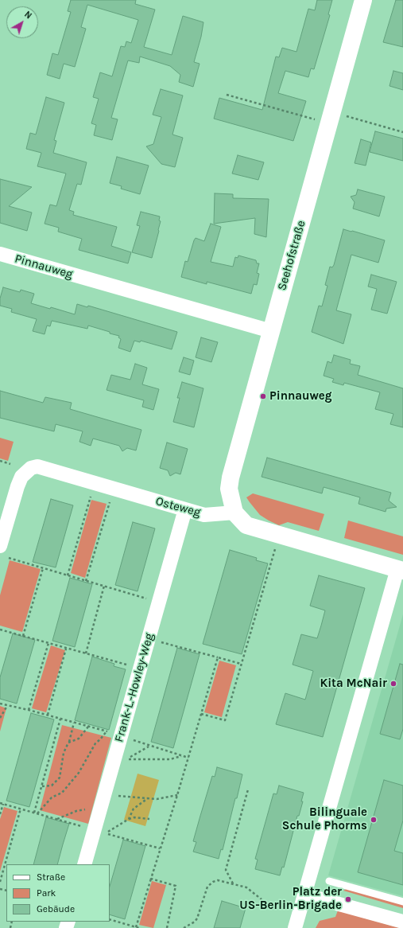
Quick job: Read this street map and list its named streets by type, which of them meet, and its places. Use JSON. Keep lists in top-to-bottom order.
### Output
{
  "streets": {
    "street": [
      "Seehofstraße",
      "Pinnauweg",
      "Osteweg",
      "Frank-L.-Howley-Weg"
    ]
  },
  "crossings": [
    ["Seehofstraße", "Pinnauweg"],
    ["Seehofstraße", "Osteweg"],
    ["Osteweg", "Frank-L.-Howley-Weg"]
  ],
  "places": [
    "Pinnauweg",
    "Kita McNair",
    "Bilinguale Schule Phorms",
    "Platz der US-Berlin-Brigade"
  ],
  "legend": ["Straße", "Park", "Gebäude"],
  "north": "top right"
}
